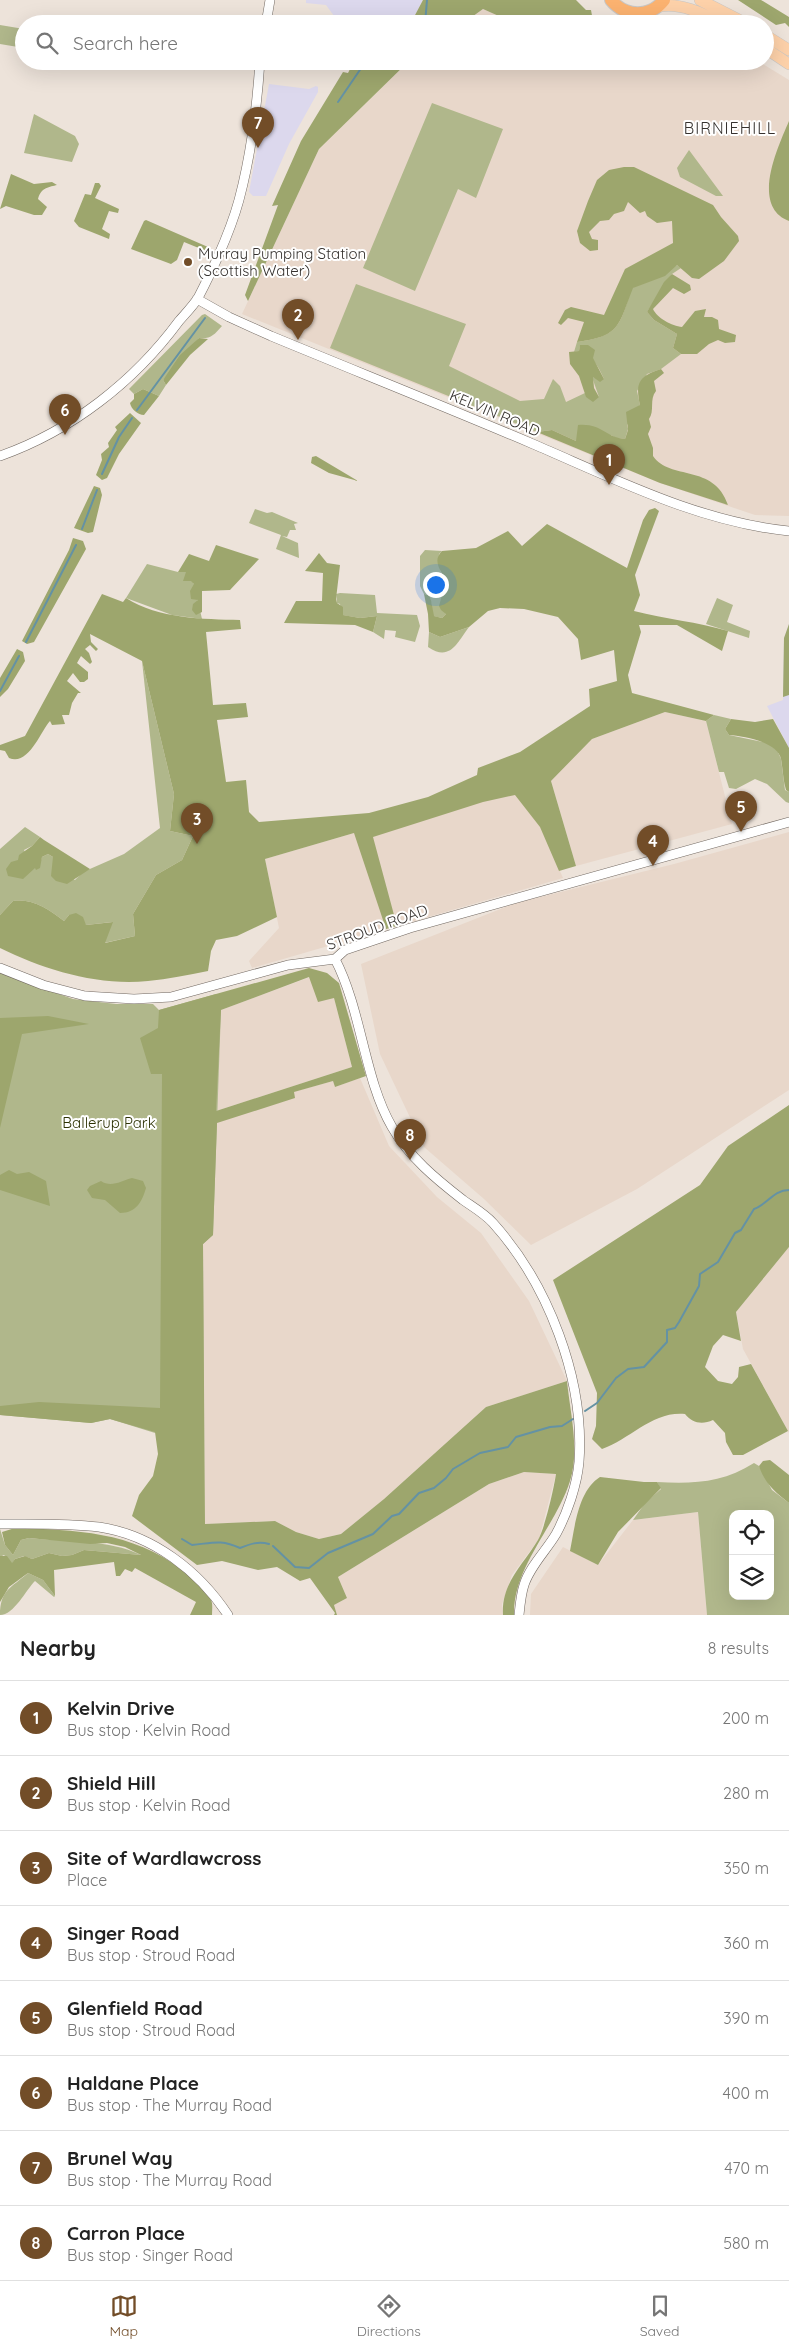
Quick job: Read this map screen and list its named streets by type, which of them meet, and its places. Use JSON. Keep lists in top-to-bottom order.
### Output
{
  "streets": {
    "street": ["KELVIN ROAD", "STROUD ROAD"]
  },
  "districts": ["BIRNIEHILL"],
  "parks": ["Ballerup Park"],
  "places": ["Murray Pumping Station (Scottish Water)"],
  "page": {
    "search": "Search here",
    "pins": [
      "7",
      "2",
      "6",
      "1",
      "5",
      "3",
      "4",
      "8"
    ],
    "heading": ["Nearby", "8 results"],
    "list": [
      {
        "mark": "1",
        "name": "Kelvin Drive",
        "note": "Bus stop · Kelvin Road",
        "value": "200 m"
      },
      {
        "mark": "2",
        "name": "Shield Hill",
        "note": "Bus stop · Kelvin Road",
        "value": "280 m"
      },
      {
        "mark": "3",
        "name": "Site of Wardlawcross",
        "note": "Place",
        "value": "350 m"
      },
      {
        "mark": "4",
        "name": "Singer Road",
        "note": "Bus stop · Stroud Road",
        "value": "360 m"
      },
      {
        "mark": "5",
        "name": "Glenfield Road",
        "note": "Bus stop · Stroud Road",
        "value": "390 m"
      },
      {
        "mark": "6",
        "name": "Haldane Place",
        "note": "Bus stop · The Murray Road",
        "value": "400 m"
      },
      {
        "mark": "7",
        "name": "Brunel Way",
        "note": "Bus stop · The Murray Road",
        "value": "470 m"
      },
      {
        "mark": "8",
        "name": "Carron Place",
        "note": "Bus stop · Singer Road",
        "value": "580 m"
      }
    ],
    "nav": ["Map", "Directions", "Saved"]
  }
}
